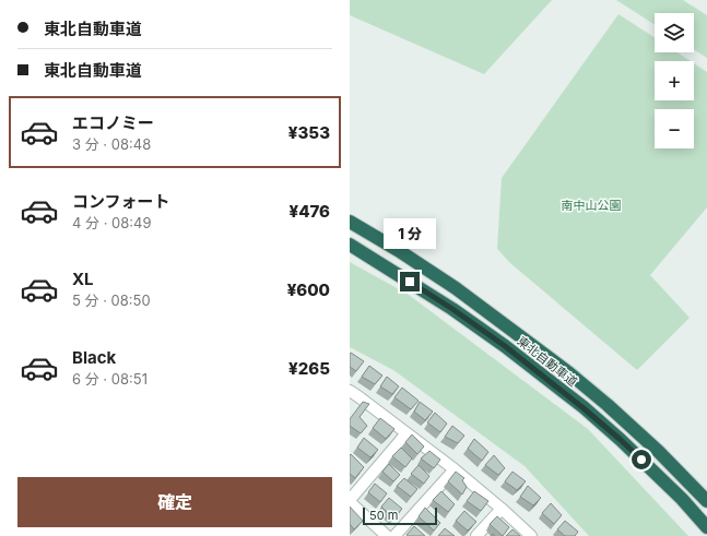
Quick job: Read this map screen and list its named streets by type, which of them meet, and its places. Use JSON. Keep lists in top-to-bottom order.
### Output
{
  "streets": {
    "highway": ["東北自動車道"]
  },
  "parks": ["南中山公園"],
  "scale_bar": "50 m",
  "page": {
    "banner": ["東北自動車道", "東北自動車道"],
    "map_buttons": ["+", "−"],
    "list": [
      {
        "name": "エコノミー",
        "note": "3 分 · 08:48",
        "value": "¥353"
      },
      {
        "name": "コンフォート",
        "note": "4 分 · 08:49",
        "value": "¥476"
      },
      {
        "name": "XL",
        "note": "5 分 · 08:50",
        "value": "¥600"
      },
      {
        "name": "Black",
        "note": "6 分 · 08:51",
        "value": "¥265"
      }
    ],
    "bubble": "1 分",
    "buttons": "確定",
    "scale": "50 m"
  }
}
